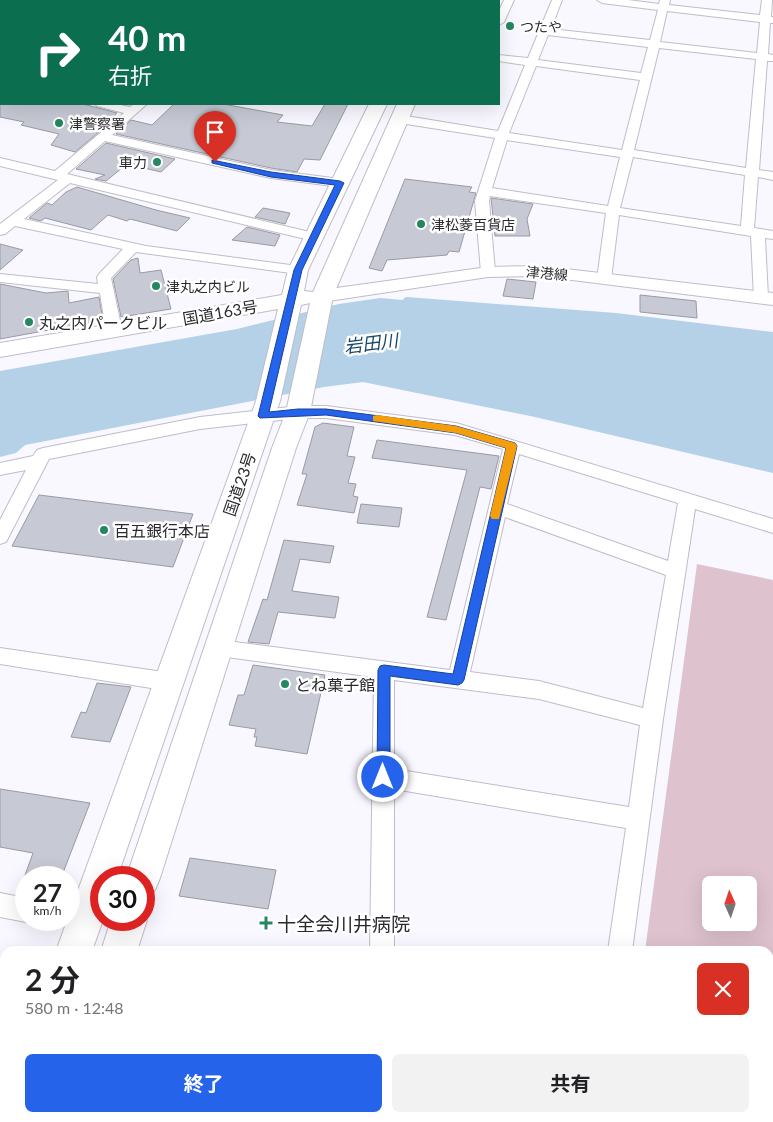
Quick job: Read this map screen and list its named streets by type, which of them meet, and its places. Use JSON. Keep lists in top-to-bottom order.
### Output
{
  "streets": {
    "highway": ["国道163号", "国道23号"],
    "main road": ["津港線"]
  },
  "crossings": [
    ["津港線", "国道163号"],
    ["津港線", "国道23号"],
    ["国道163号", "国道23号"]
  ],
  "water": ["岩田川"],
  "places": {
    "other": [
      "つたや",
      "津警察署",
      "車力",
      "津松菱百貨店",
      "津丸之内ビル",
      "丸之内パークビル",
      "百五銀行本店",
      "とね菓子館"
    ],
    "health": ["十全会川井病院"]
  },
  "north": "top",
  "page": {
    "turn": ["40 m", "右折"],
    "speed": "27 km/h",
    "limit": "30",
    "heading": ["2 分", "580 m · 12:48"],
    "buttons": ["終了", "共有"]
  }
}
